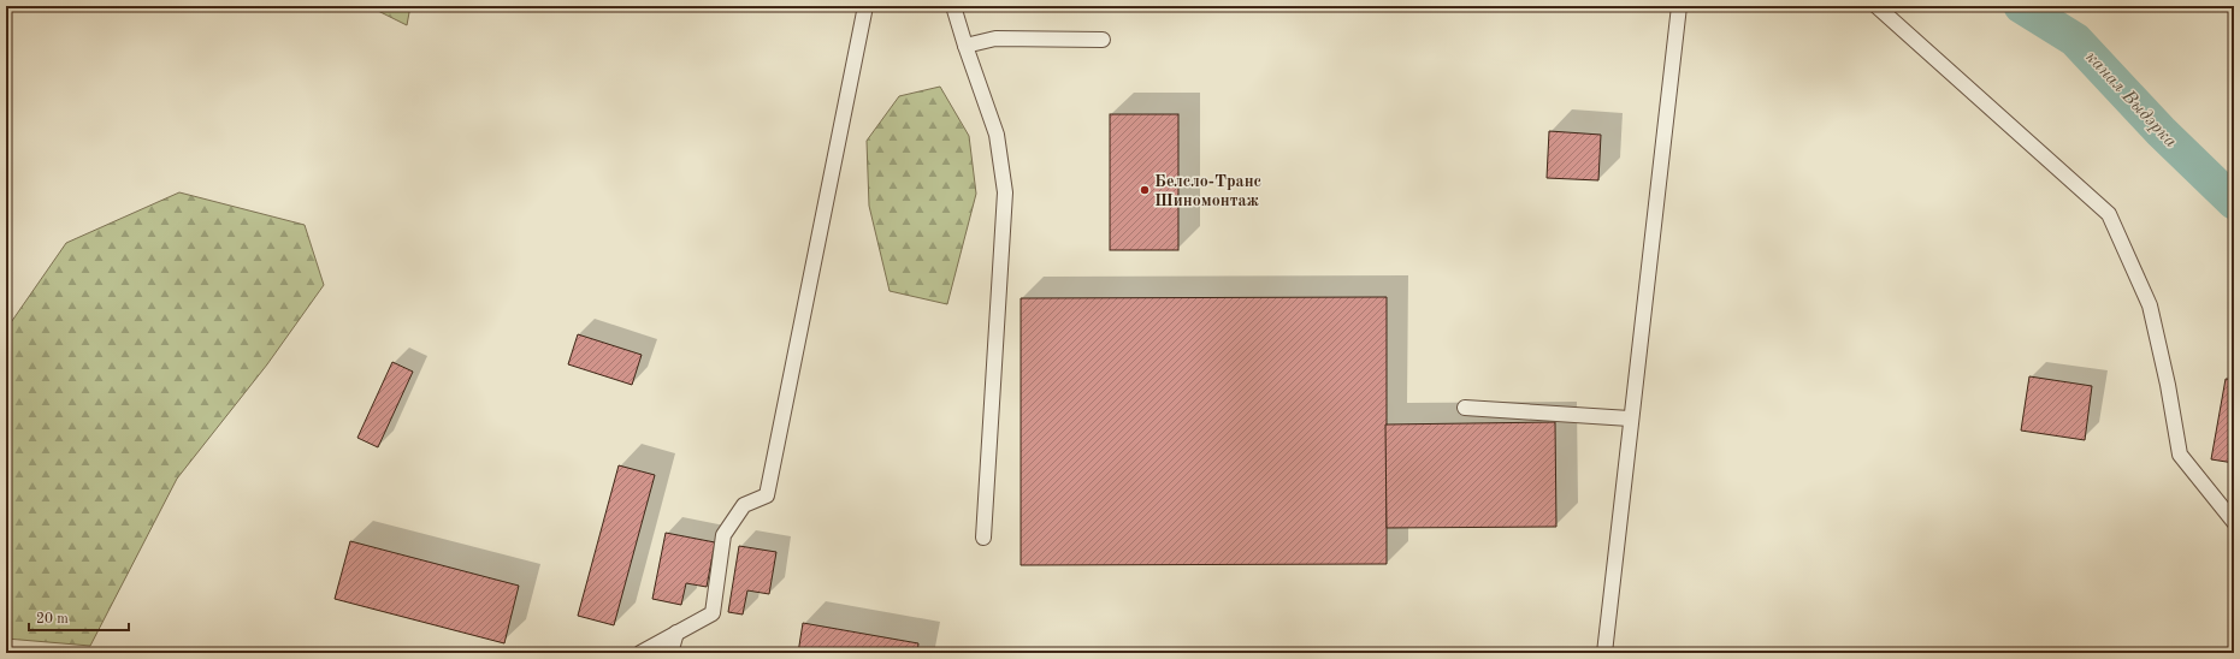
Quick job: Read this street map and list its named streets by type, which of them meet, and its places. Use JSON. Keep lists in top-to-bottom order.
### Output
{
  "water": ["канал Выдэрка"],
  "places": ["Белсло-Транс Шиномонтаж"],
  "scale_bar": "20 m"
}
